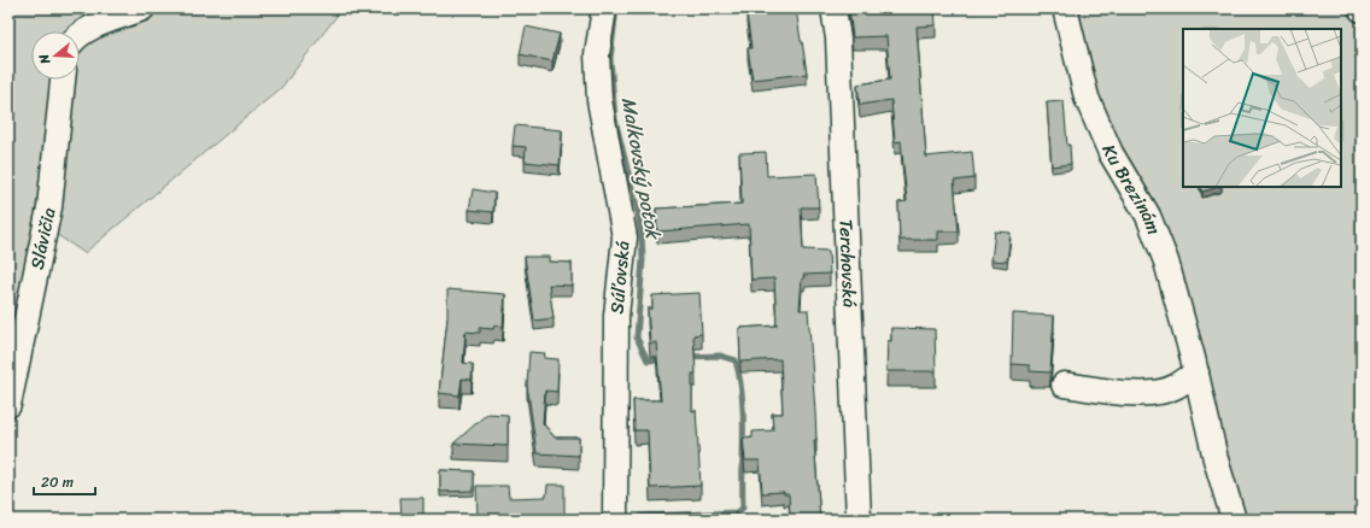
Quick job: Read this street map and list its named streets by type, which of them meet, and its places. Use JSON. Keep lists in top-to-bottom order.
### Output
{
  "streets": {
    "street": [
      "Ku Brezinám",
      "Slávičia",
      "Terchovská",
      "Súľovská"
    ]
  },
  "water": ["Malkovský potok"],
  "scale_bar": "20 m",
  "north": "left"
}
